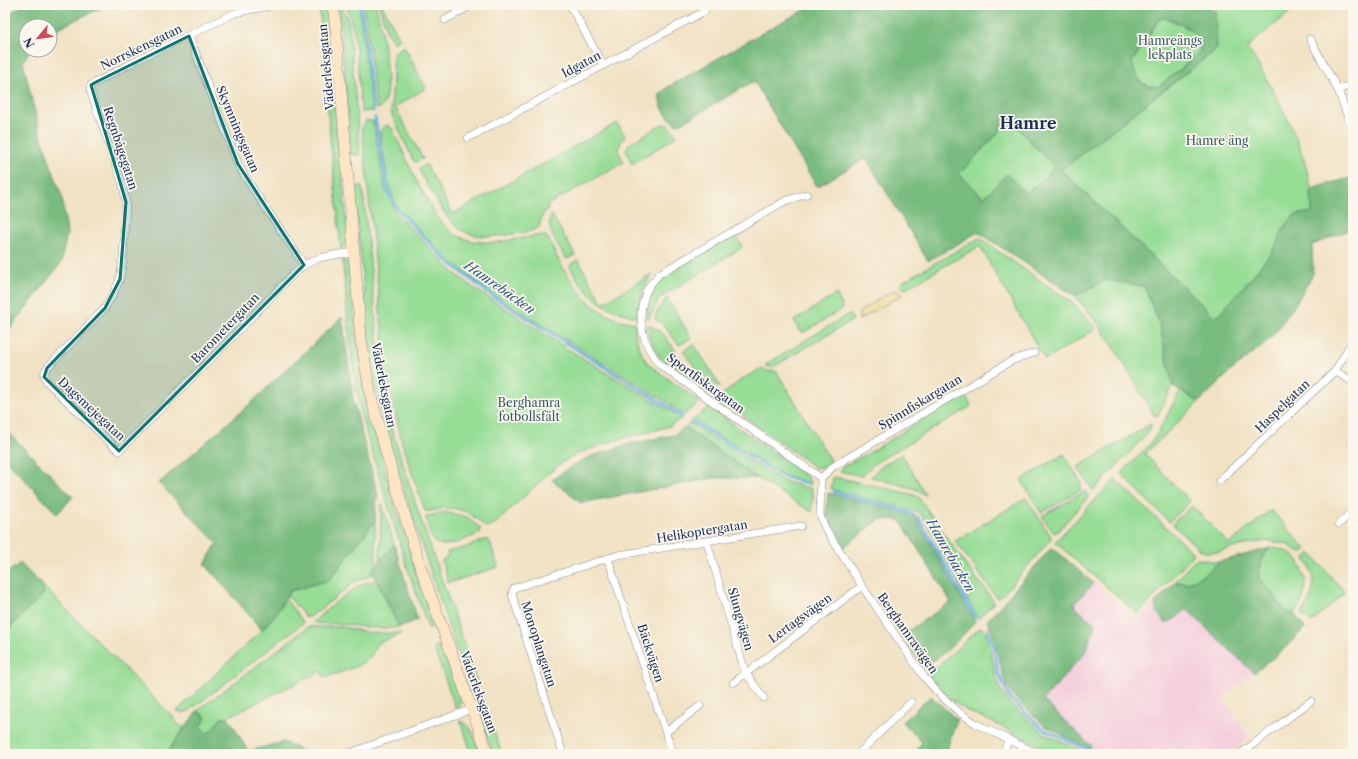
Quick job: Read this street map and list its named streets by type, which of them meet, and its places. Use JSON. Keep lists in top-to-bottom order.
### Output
{
  "streets": {
    "street": [
      "Norrskensgatan",
      "Idgatan",
      "Väderleksgatan",
      "Skymningsgatan",
      "Regnbågegatan",
      "Barometergatan",
      "Sportfiskargatan",
      "Spinnfiskargatan",
      "Haspelgatan",
      "Dagsmejegatan",
      "Helikoptergatan",
      "Lertagsvägen",
      "Slungvägen",
      "Berghamravägen",
      "Monoplangatan",
      "Bäckvägen"
    ]
  },
  "crossings": [
    ["Norrskensgatan", "Skymningsgatan"],
    ["Norrskensgatan", "Regnbågegatan"],
    ["Väderleksgatan", "Barometergatan"],
    ["Skymningsgatan", "Barometergatan"],
    ["Regnbågegatan", "Dagsmejegatan"],
    ["Barometergatan", "Dagsmejegatan"],
    ["Sportfiskargatan", "Spinnfiskargatan"],
    ["Sportfiskargatan", "Berghamravägen"],
    ["Spinnfiskargatan", "Berghamravägen"],
    ["Helikoptergatan", "Slungvägen"],
    ["Helikoptergatan", "Monoplangatan"],
    ["Helikoptergatan", "Bäckvägen"],
    ["Lertagsvägen", "Slungvägen"],
    ["Lertagsvägen", "Berghamravägen"],
    ["Monoplangatan", "Bäckvägen"]
  ],
  "districts": ["Hamre"],
  "water": ["Hamrebäcken"],
  "parks": ["Hamreängs lekplats", "Hamre äng", "Berghamra fotbollsfält"],
  "north": "bottom left"
}
